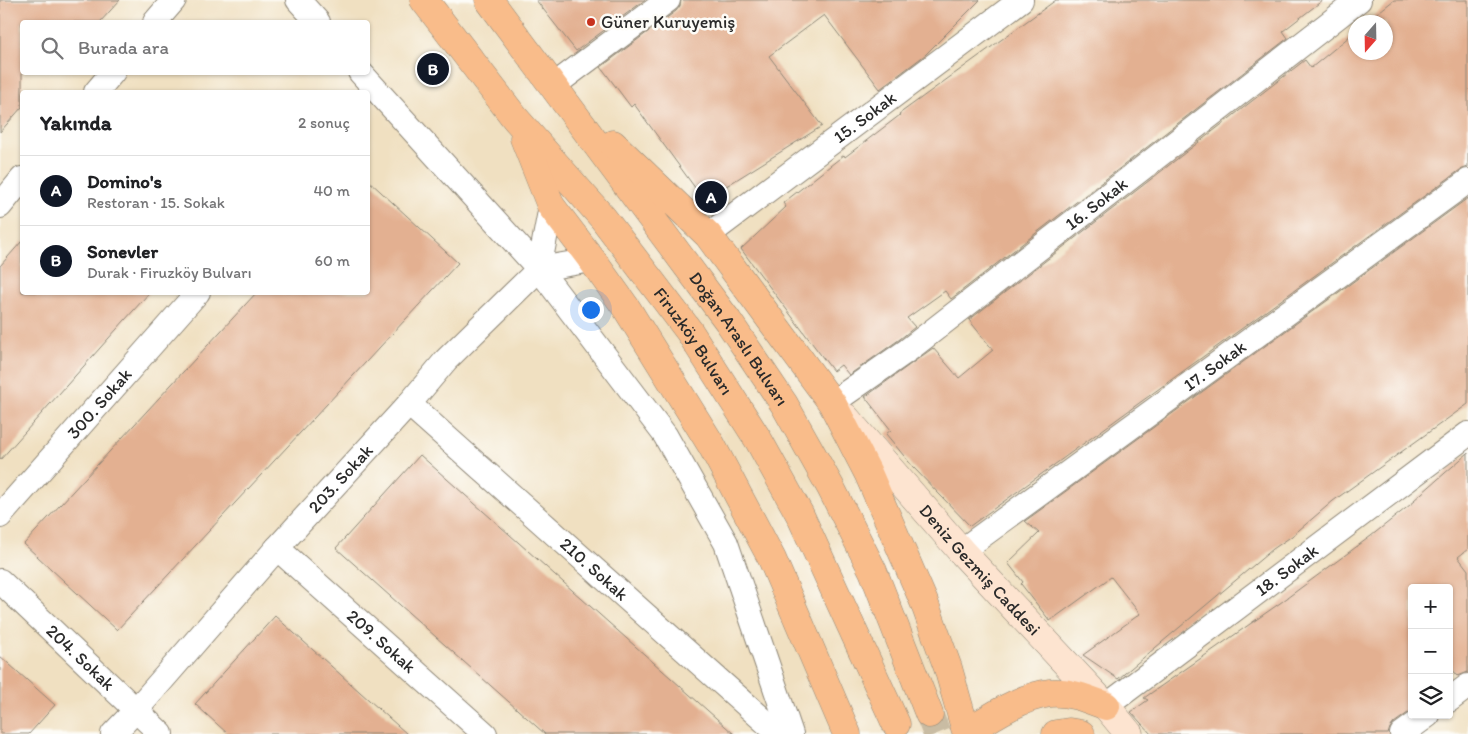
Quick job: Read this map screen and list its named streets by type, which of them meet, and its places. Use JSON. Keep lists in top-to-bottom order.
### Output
{
  "streets": {
    "main road": ["Doğan Araslı Bulvarı", "Firuzköy Bulvarı"],
    "street": [
      "15. Sokak",
      "16. Sokak",
      "17. Sokak",
      "300. Sokak",
      "203. Sokak",
      "210. Sokak",
      "Deniz Gezmiş Caddesi",
      "18. Sokak",
      "209. Sokak",
      "204. Sokak"
    ]
  },
  "crossings": [
    ["16. Sokak", "Deniz Gezmiş Caddesi"],
    ["17. Sokak", "Deniz Gezmiş Caddesi"],
    ["203. Sokak", "210. Sokak"],
    ["203. Sokak", "209. Sokak"],
    ["203. Sokak", "204. Sokak"],
    ["Deniz Gezmiş Caddesi", "18. Sokak"]
  ],
  "places": ["Güner Kuruyemiş"],
  "north": "bottom",
  "page": {
    "search": "Burada ara",
    "pins": ["B", "A"],
    "heading": ["Yakında", "2 sonuç"],
    "list": [
      {
        "mark": "A",
        "name": "Domino's",
        "note": "Restoran · 15. Sokak",
        "value": "40 m"
      },
      {
        "mark": "B",
        "name": "Sonevler",
        "note": "Durak · Firuzköy Bulvarı",
        "value": "60 m"
      }
    ],
    "map_buttons": ["+", "−"]
  }
}
